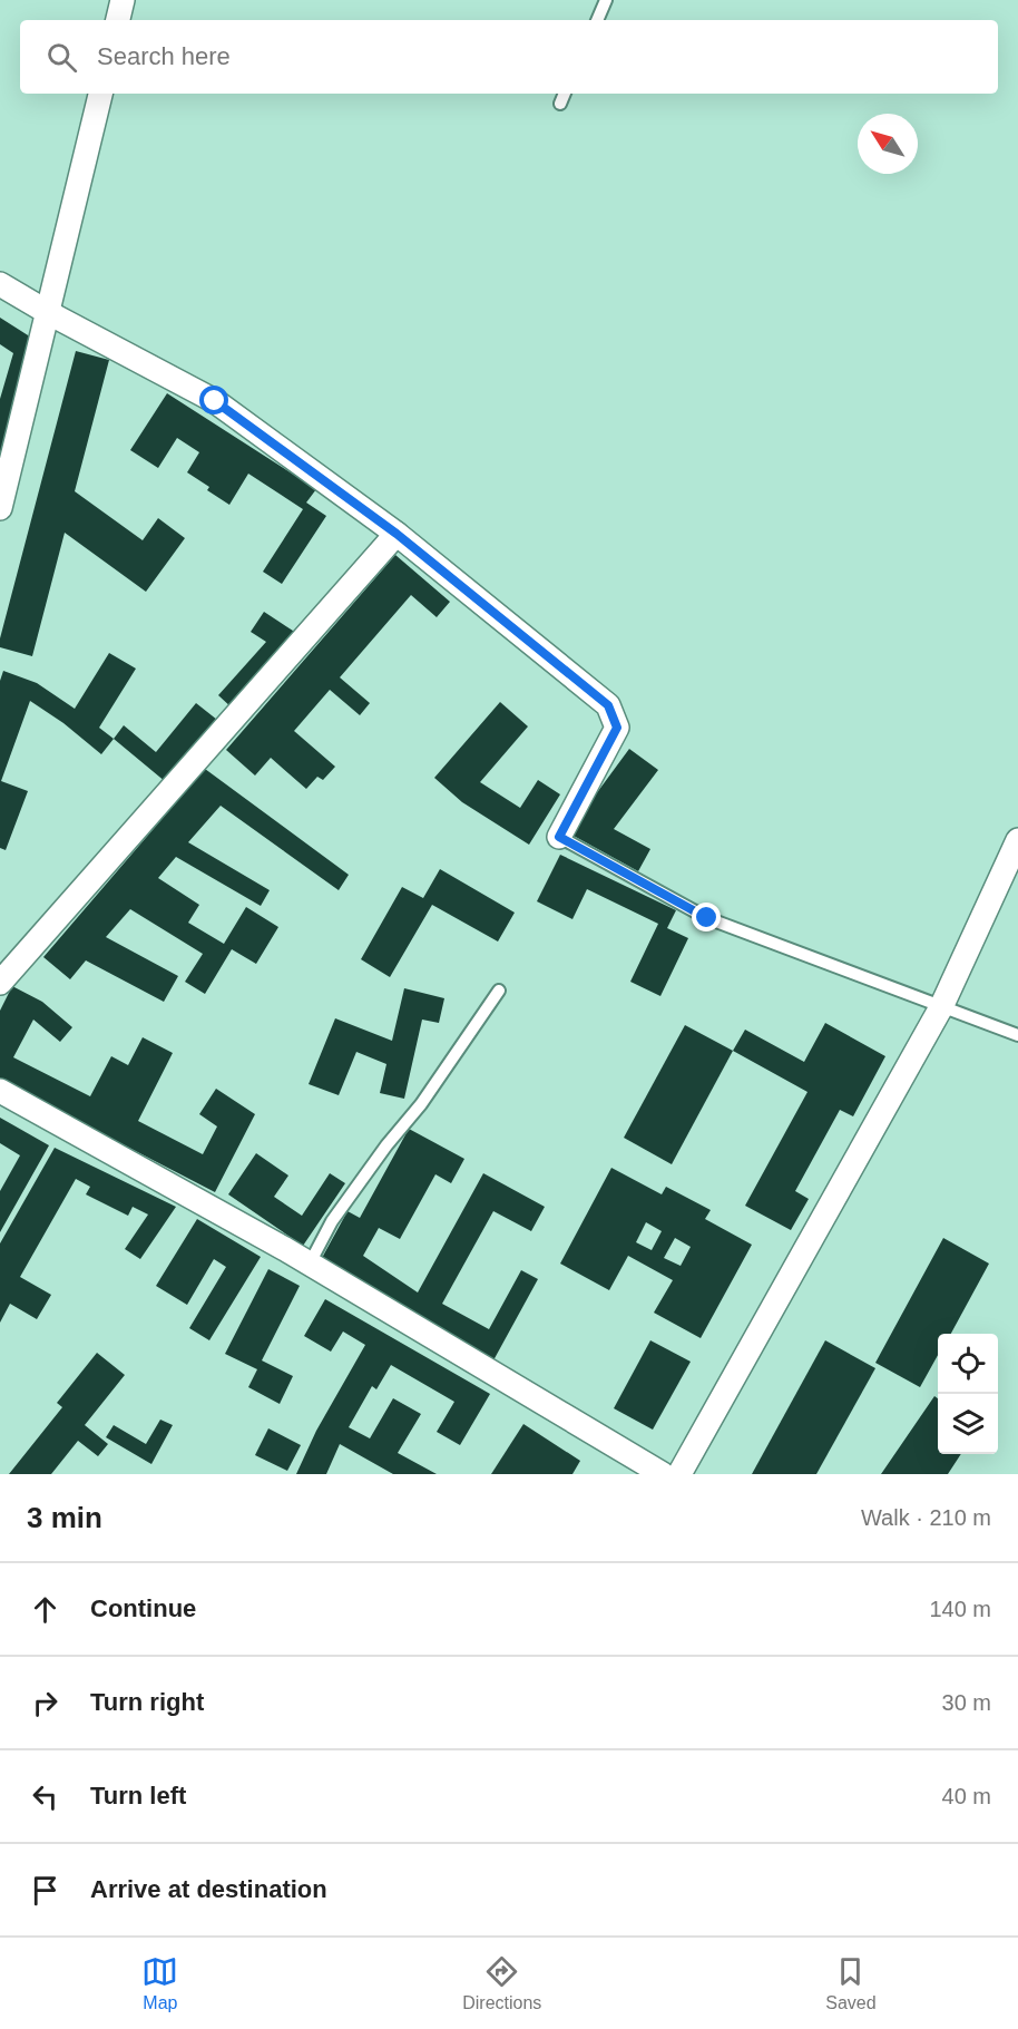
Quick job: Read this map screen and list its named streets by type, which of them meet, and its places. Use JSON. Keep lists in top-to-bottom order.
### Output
{
  "north": "top left",
  "page": {
    "search": "Search here",
    "heading": ["3 min", "Walk · 210 m"],
    "list": [
      ["Continue", "140 m"],
      ["Turn right", "30 m"],
      ["Turn left", "40 m"],
      "Arrive at destination"
    ],
    "nav": ["Map", "Directions", "Saved"]
  }
}
